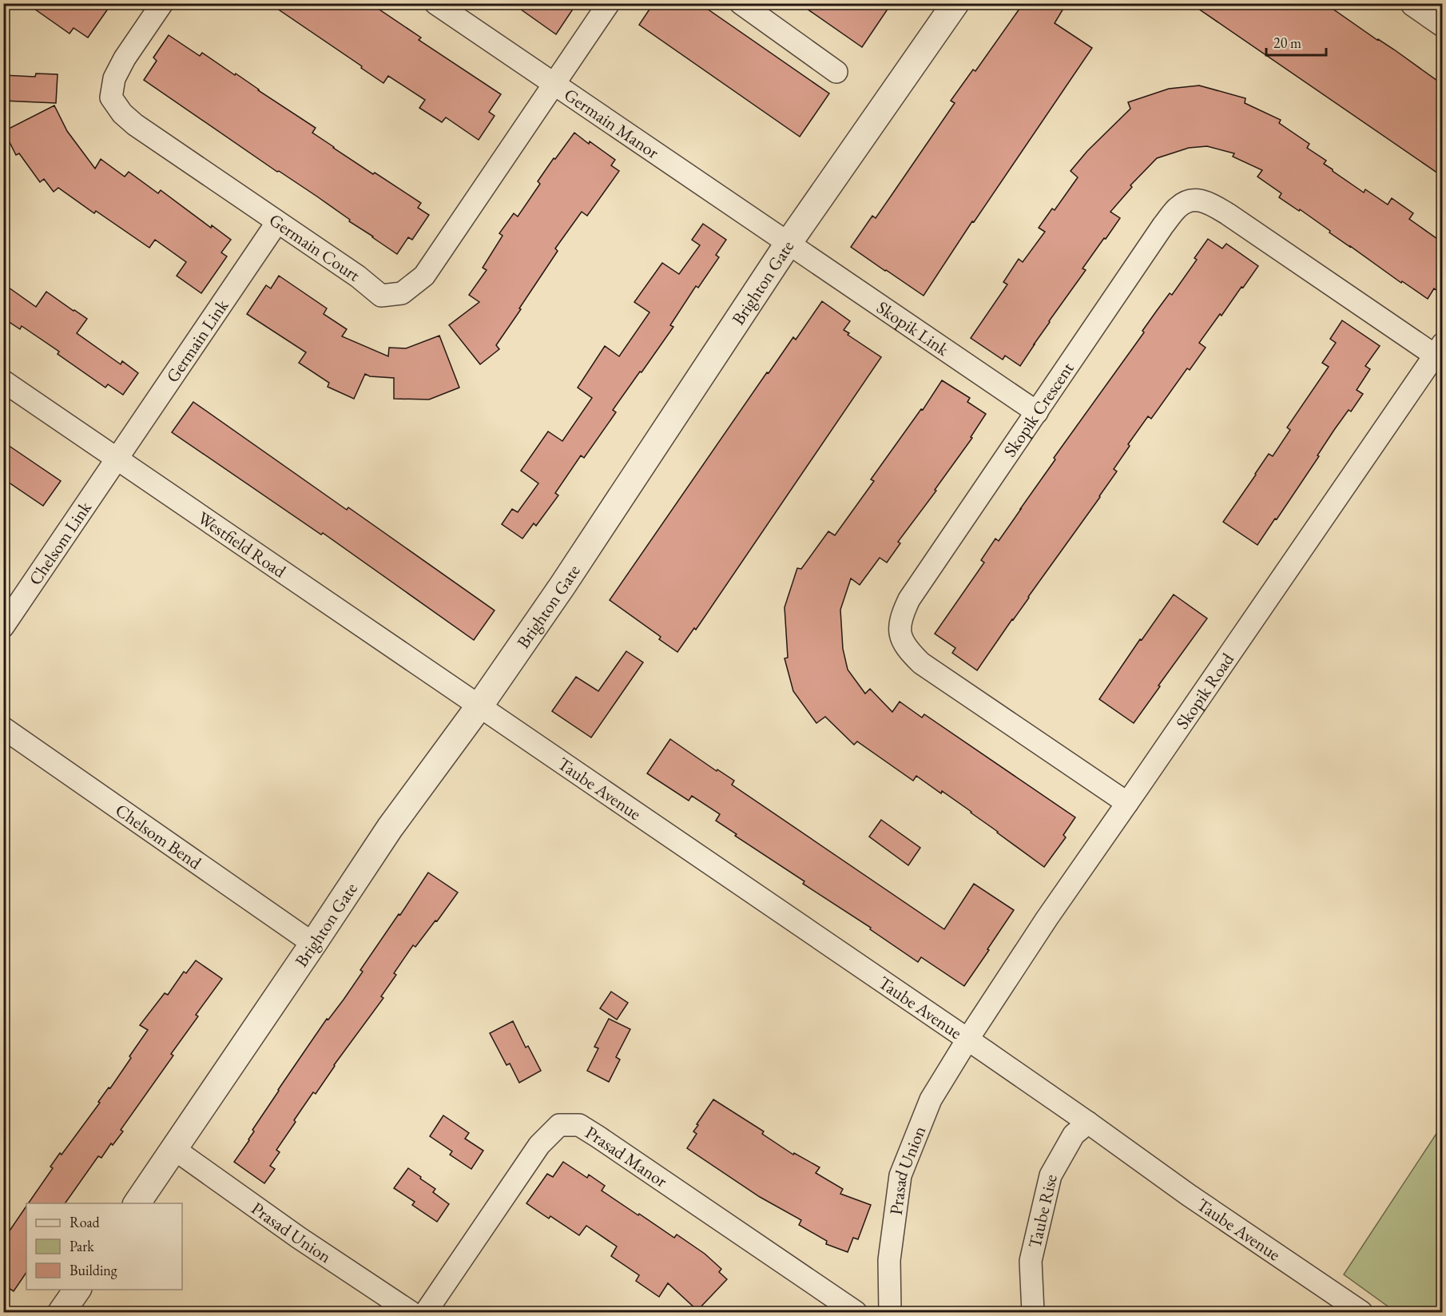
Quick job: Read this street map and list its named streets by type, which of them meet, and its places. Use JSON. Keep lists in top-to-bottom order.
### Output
{
  "streets": {
    "street": [
      "Germain Manor",
      "Germain Court",
      "Brighton Gate",
      "Skopik Link",
      "Germain Link",
      "Skopik Crescent",
      "Chelsom Link",
      "Westfield Road",
      "Skopik Road",
      "Taube Avenue",
      "Chelsom Bend",
      "Prasad Manor",
      "Prasad Union",
      "Taube Rise"
    ]
  },
  "crossings": [
    ["Germain Manor", "Germain Court"],
    ["Germain Manor", "Brighton Gate"],
    ["Germain Manor", "Skopik Link"],
    ["Germain Court", "Germain Link"],
    ["Brighton Gate", "Skopik Link"],
    ["Brighton Gate", "Westfield Road"],
    ["Brighton Gate", "Taube Avenue"],
    ["Brighton Gate", "Chelsom Bend"],
    ["Brighton Gate", "Prasad Union"],
    ["Skopik Link", "Skopik Crescent"],
    ["Germain Link", "Chelsom Link"],
    ["Germain Link", "Westfield Road"],
    ["Skopik Crescent", "Skopik Road"],
    ["Chelsom Link", "Westfield Road"],
    ["Westfield Road", "Taube Avenue"],
    ["Skopik Road", "Taube Avenue"],
    ["Skopik Road", "Prasad Union"],
    ["Taube Avenue", "Prasad Union"],
    ["Taube Avenue", "Taube Rise"]
  ],
  "legend": ["Road", "Park", "Building"],
  "scale_bar": "20 m"
}
